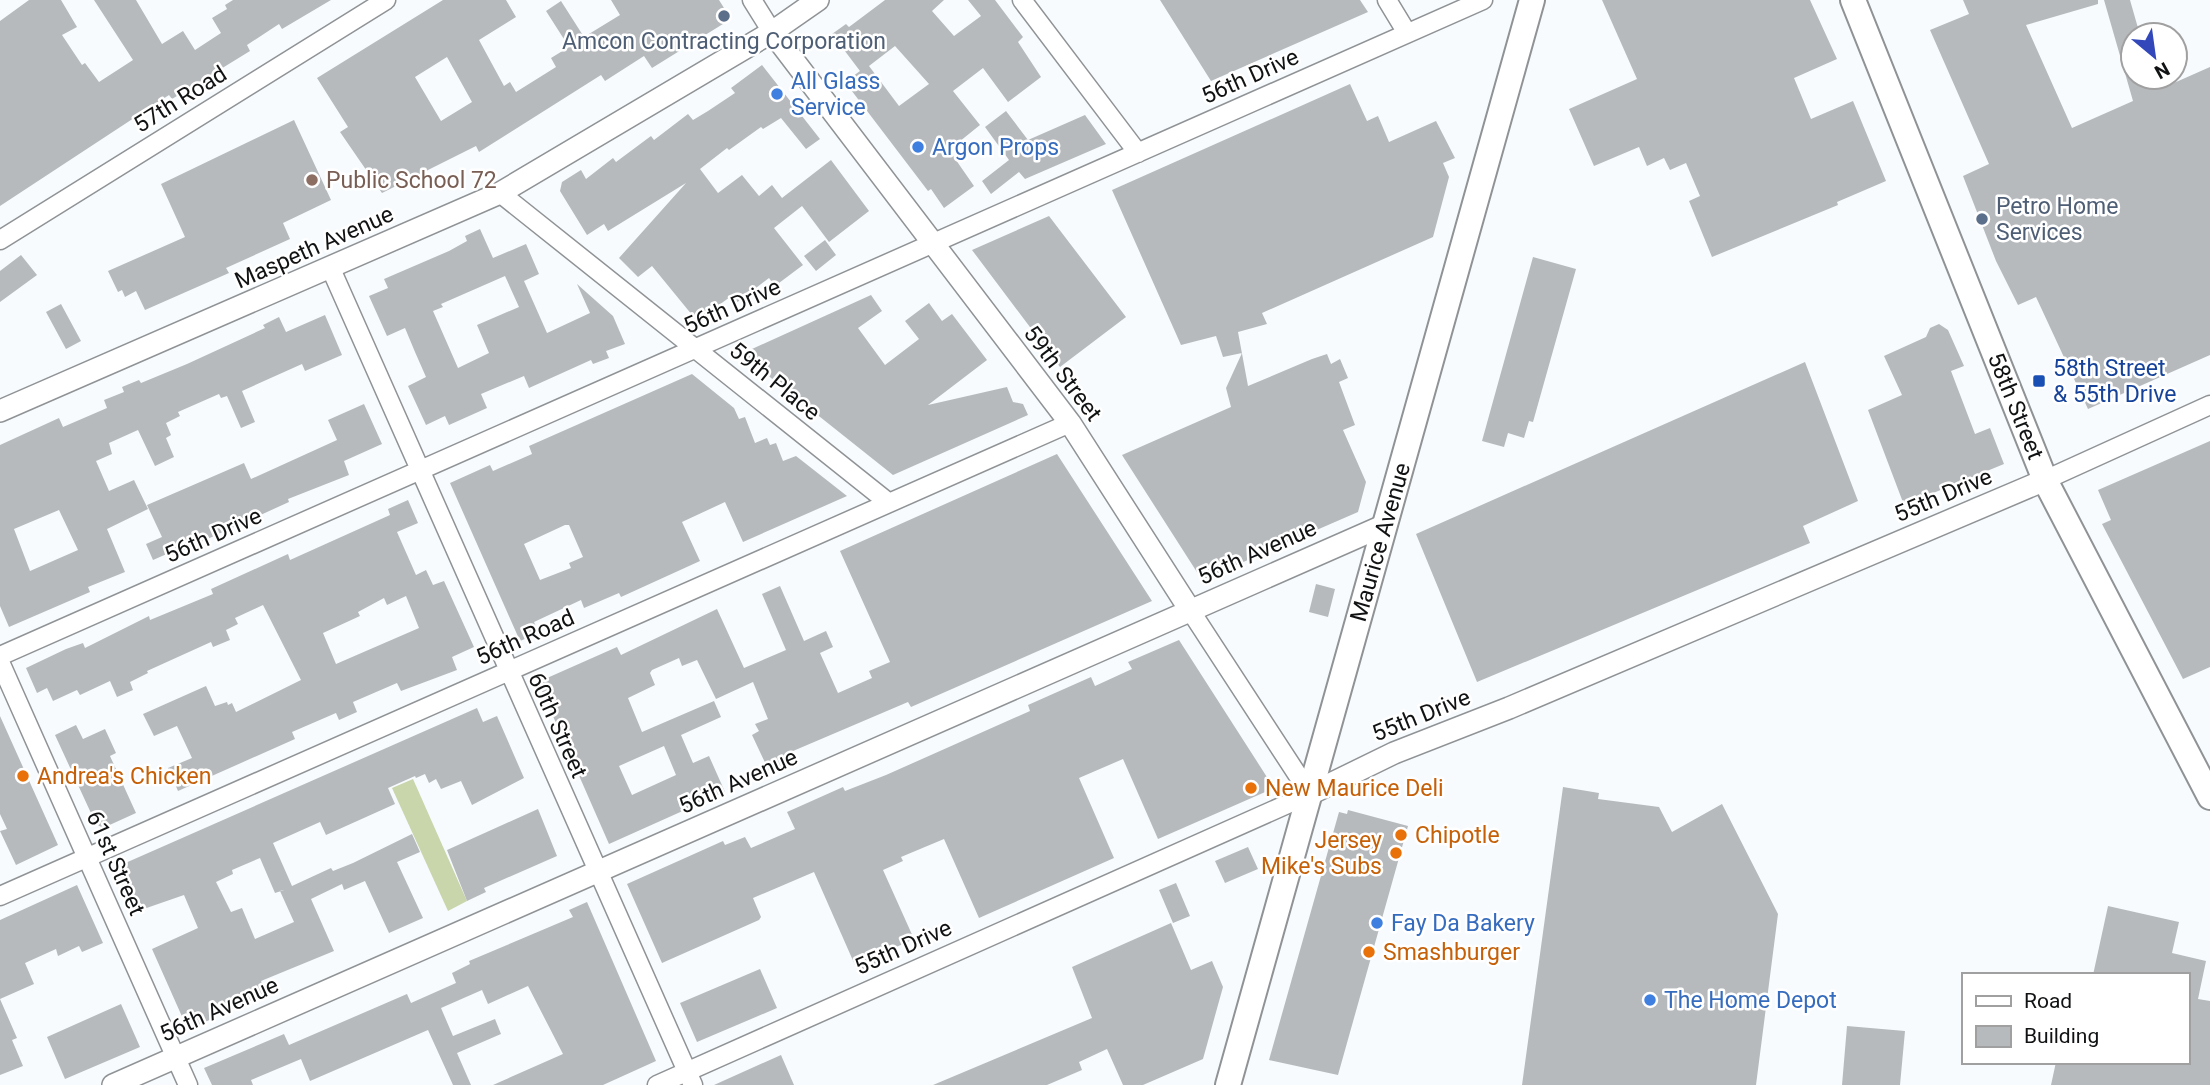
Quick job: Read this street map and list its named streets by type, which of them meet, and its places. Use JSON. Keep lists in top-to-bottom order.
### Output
{
  "streets": {
    "main road": ["58th Street", "Maurice Avenue"],
    "street": [
      "56th Drive",
      "57th Road",
      "Maspeth Avenue",
      "59th Street",
      "59th Place",
      "55th Drive",
      "56th Avenue",
      "56th Road",
      "60th Street",
      "61st Street"
    ]
  },
  "crossings": [
    ["56th Drive", "59th Street"],
    ["56th Drive", "59th Place"],
    ["56th Drive", "60th Street"],
    ["Maspeth Avenue", "59th Street"],
    ["Maspeth Avenue", "59th Place"],
    ["Maspeth Avenue", "60th Street"],
    ["59th Street", "55th Drive"],
    ["59th Street", "Maurice Avenue"],
    ["59th Street", "56th Avenue"],
    ["59th Street", "56th Road"],
    ["59th Place", "56th Road"],
    ["58th Street", "55th Drive"],
    ["55th Drive", "Maurice Avenue"],
    ["55th Drive", "60th Street"],
    ["Maurice Avenue", "56th Avenue"],
    ["56th Avenue", "60th Street"],
    ["56th Avenue", "61st Street"],
    ["56th Road", "60th Street"],
    ["56th Road", "61st Street"]
  ],
  "places": {
    "other": [
      "Amcon Contracting Corporation",
      "All Glass Service",
      "Argon Props",
      "Public School 72",
      "Petro Home Services",
      "Andrea's Chicken",
      "New Maurice Deli",
      "Chipotle",
      "Jersey Mike's Subs",
      "Fay Da Bakery",
      "Smashburger",
      "The Home Depot"
    ],
    "transit": ["58th Street & 55th Drive"]
  },
  "legend": ["Road", "Building"],
  "north": "bottom right"
}
